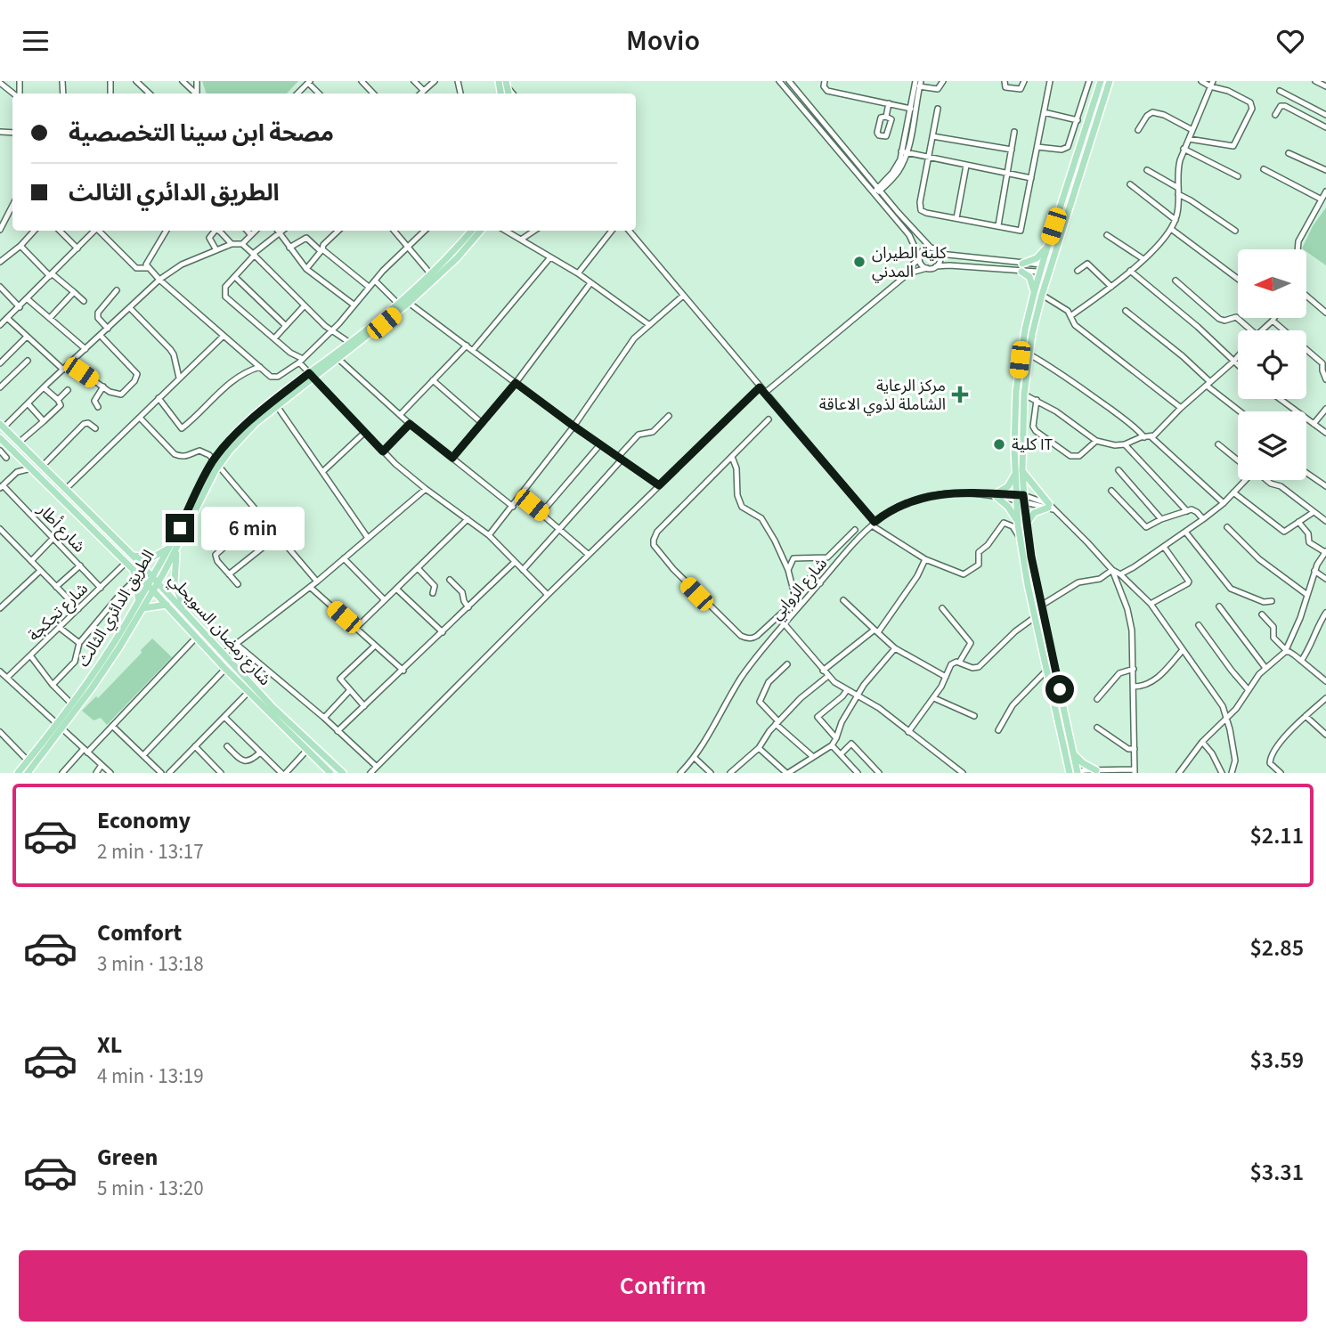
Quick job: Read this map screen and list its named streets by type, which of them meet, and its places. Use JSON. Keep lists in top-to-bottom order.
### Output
{
  "streets": {
    "main road": ["الطريق الدائري الثالث", "شارع رمضان السويحلي"],
    "street": ["شارع أطار", "شارع الزوابي", "شارع تجكجة"]
  },
  "crossings": [
    ["شارع أطار", "شارع تجكجة"],
    ["الطريق الدائري الثالث", "شارع رمضان السويحلي"],
    ["شارع تجكجة", "شارع رمضان السويحلي"]
  ],
  "places": {
    "other": ["كلية الطيران المدني", "كلية IT"],
    "health": ["مركز الرعاية الشاملة لذوي الاعاقة"]
  },
  "north": "left",
  "page": {
    "header": "Movio",
    "banner": ["مصحة ابن سينا التخصصية", "الطريق الدائري الثالث"],
    "bubble": "6 min",
    "list": [
      {
        "name": "Economy",
        "note": "2 min · 13:17",
        "value": "$2.11"
      },
      {
        "name": "Comfort",
        "note": "3 min · 13:18",
        "value": "$2.85"
      },
      {
        "name": "XL",
        "note": "4 min · 13:19",
        "value": "$3.59"
      },
      {
        "name": "Green",
        "note": "5 min · 13:20",
        "value": "$3.31"
      }
    ],
    "buttons": "Confirm"
  }
}
